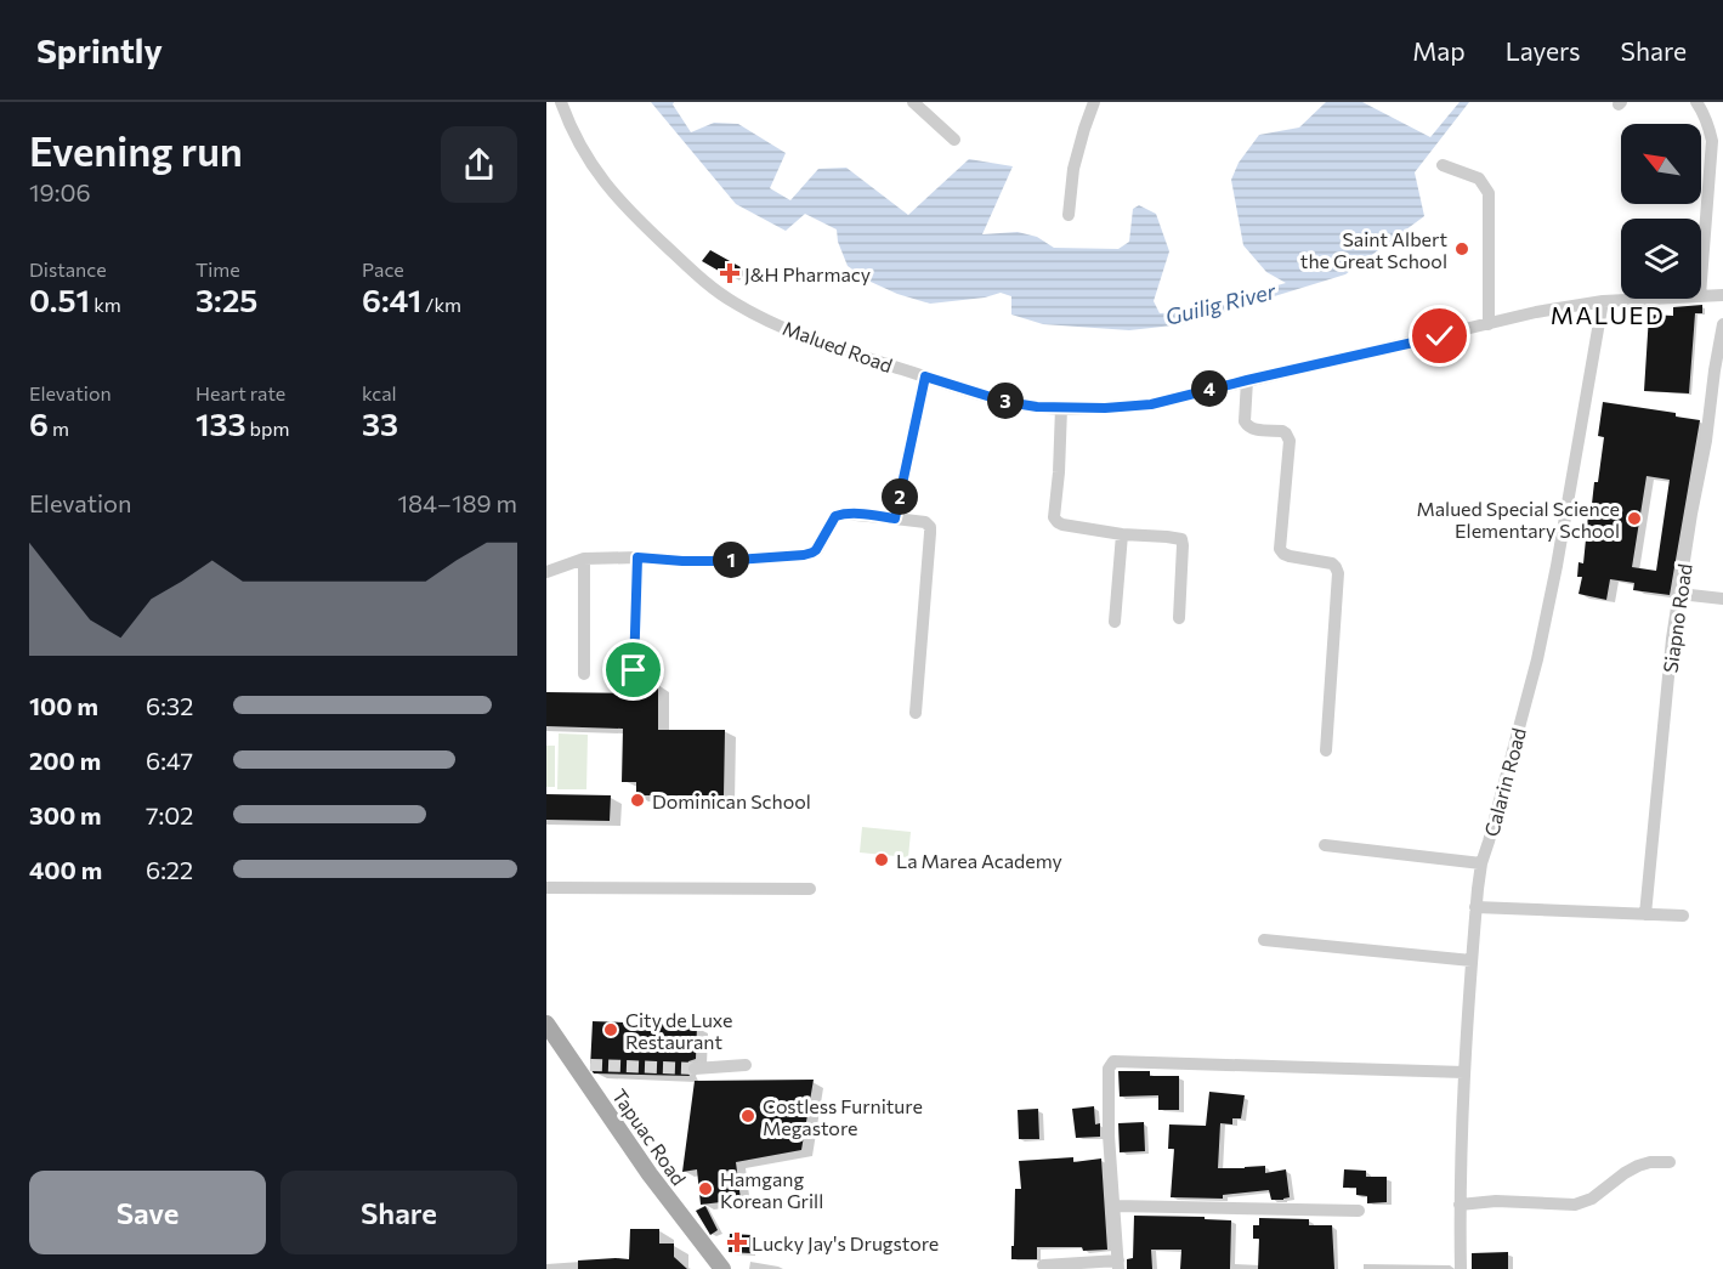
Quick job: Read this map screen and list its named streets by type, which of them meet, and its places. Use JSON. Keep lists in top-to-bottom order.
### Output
{
  "streets": {
    "main road": ["Tapuac Road"],
    "street": ["Malued Road", "Siapno Road", "Calarin Road"]
  },
  "crossings": [
    ["Malued Road", "Calarin Road"]
  ],
  "districts": ["MALUED"],
  "water": ["Guilig River"],
  "places": {
    "other": [
      "Saint Albert the Great School",
      "Malued Special Science Elementary School",
      "Dominican School",
      "La Marea Academy",
      "City de Luxe Restaurant",
      "Costless Furniture Megastore",
      "Hamgang Korean Grill"
    ],
    "health": ["J&H Pharmacy", "Lucky Jay's Drugstore"]
  },
  "north": "top left",
  "page": {
    "header": "Sprintly",
    "nav": ["Map", "Layers", "Share"],
    "heading": ["Evening run", "19:06"],
    "stats": [
      ["Distance", "0.51 km"],
      ["Time", "3:25"],
      ["Pace", "6:41 /km"],
      ["Elevation", "6 m"],
      ["Heart rate", "133 bpm"],
      ["kcal", "33"]
    ],
    "pins": [
      "4",
      "3",
      "2",
      "1"
    ],
    "chart": ["Elevation", "184–189 m"],
    "list": [
      {
        "name": "100 m",
        "note": "6:32"
      },
      {
        "name": "200 m",
        "note": "6:47"
      },
      {
        "name": "300 m",
        "note": "7:02"
      },
      {
        "name": "400 m",
        "note": "6:22"
      }
    ],
    "buttons": ["Save", "Share"]
  }
}
